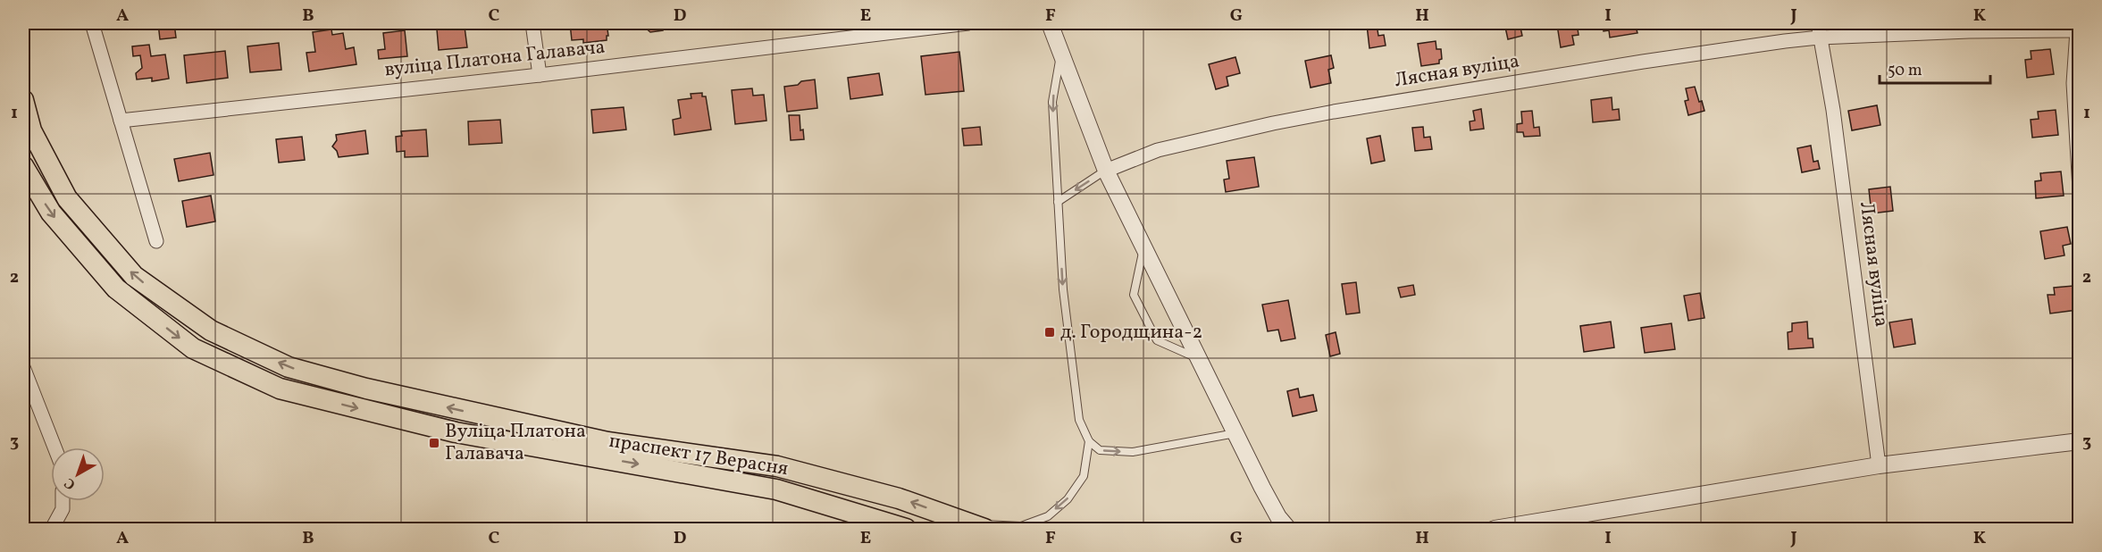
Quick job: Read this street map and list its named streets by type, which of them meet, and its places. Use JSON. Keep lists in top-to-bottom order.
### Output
{
  "streets": {
    "main road": ["праспект 17 Верасня"],
    "street": ["вуліца Платона Галавача", "Лясная вуліца"]
  },
  "places": {
    "transit": ["д. Городщина-2", "Вуліца Платона Галавача"]
  },
  "scale_bar": "50 m",
  "north": "bottom left",
  "grid": {
    "columns": [
      "A",
      "B",
      "C",
      "D",
      "E",
      "F",
      "G",
      "H",
      "I",
      "J",
      "K"
    ],
    "rows": ["1", "2", "3"]
  }
}
